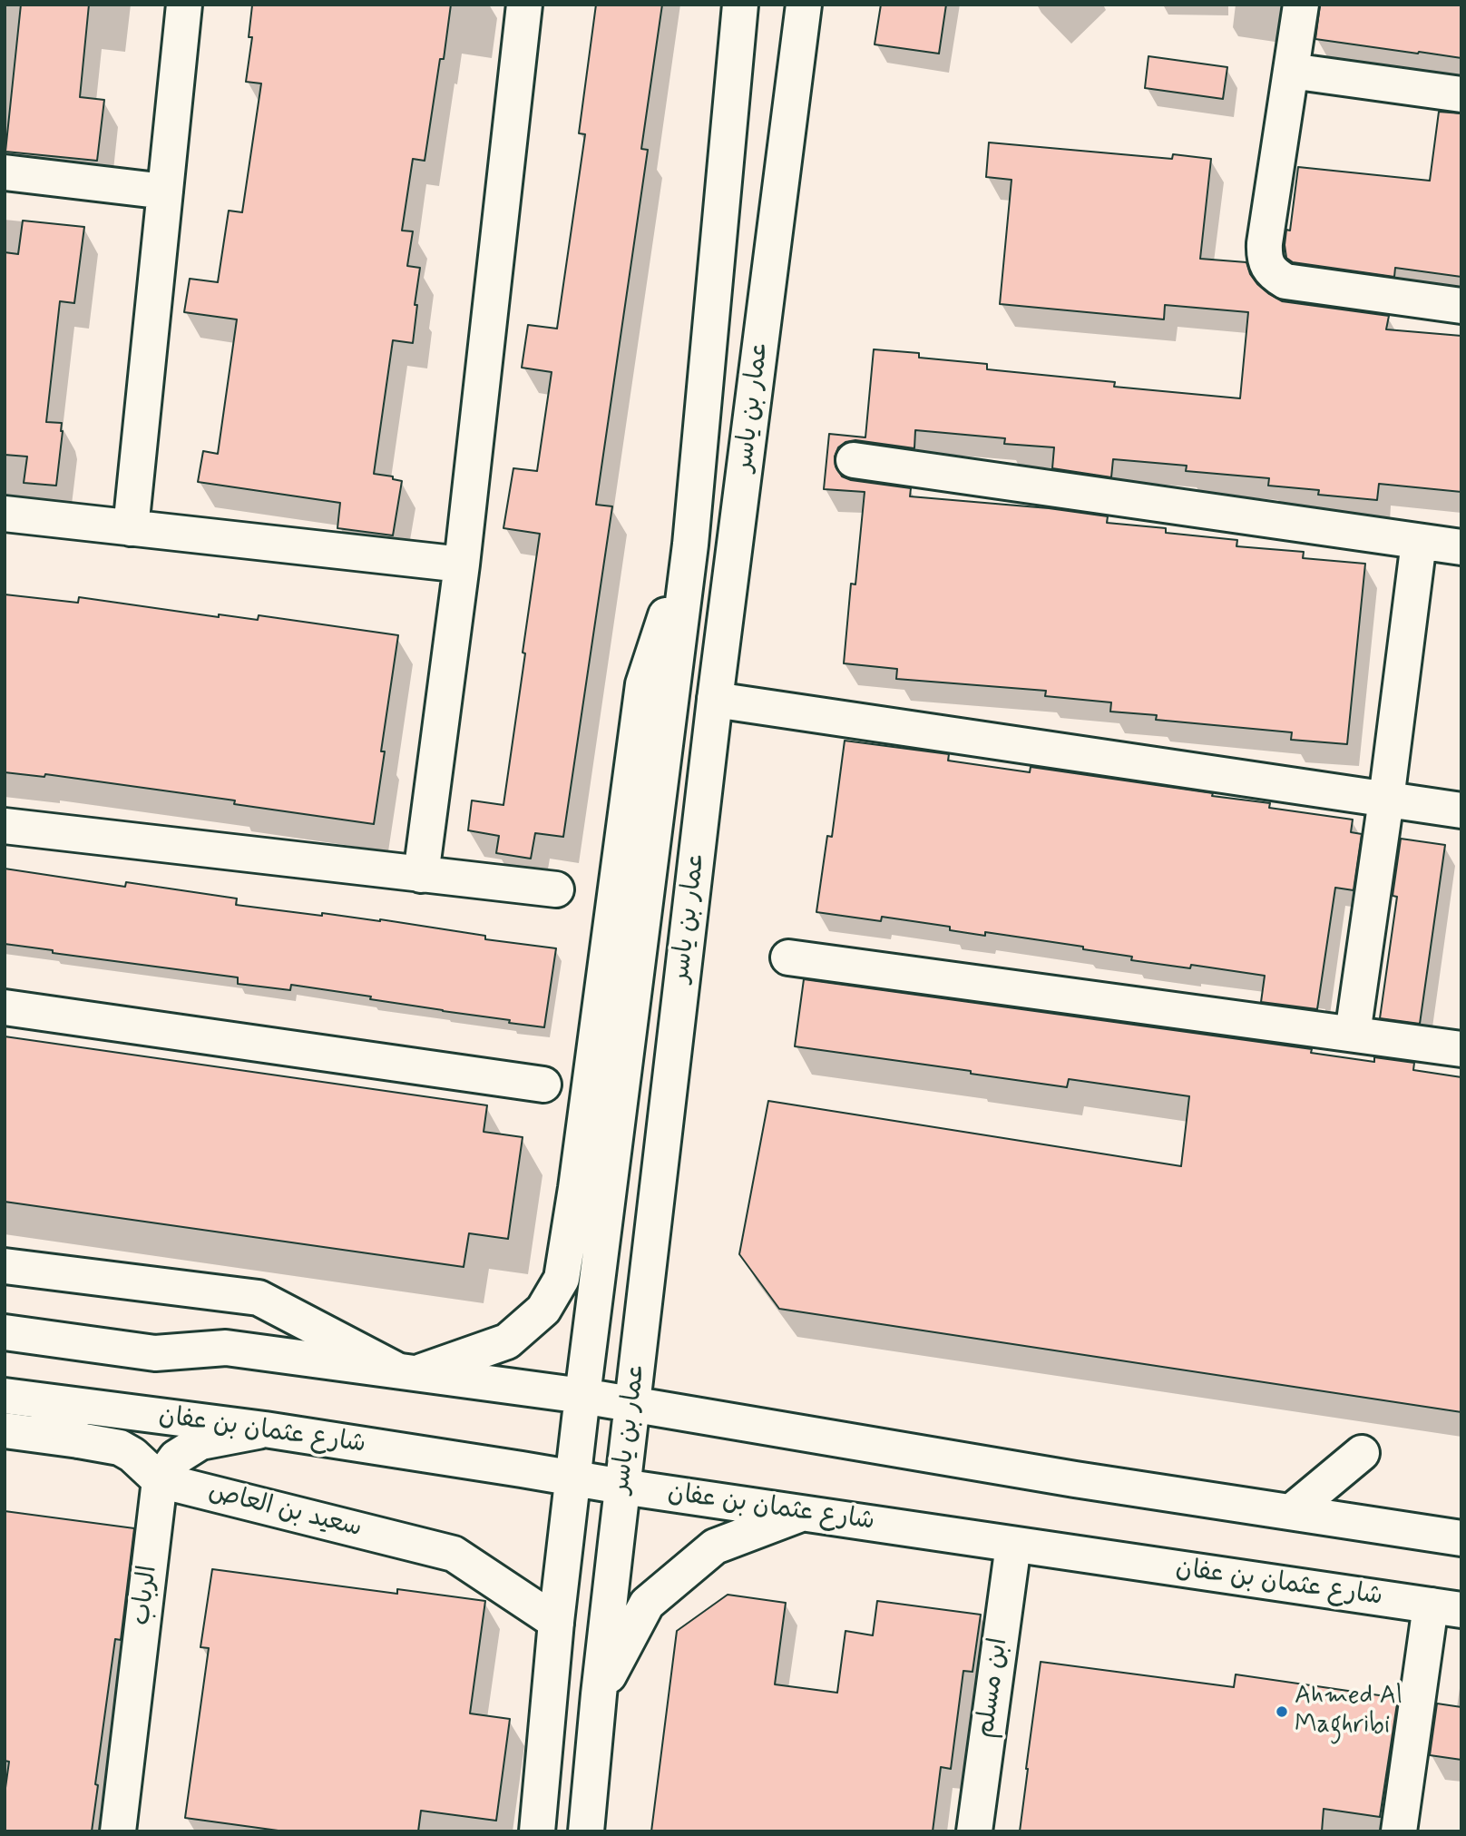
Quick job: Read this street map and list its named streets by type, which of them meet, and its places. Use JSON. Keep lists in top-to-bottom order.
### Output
{
  "streets": {
    "street": [
      "عمار بن ياسر",
      "شارع عثمان بن عفان",
      "سعيد بن العاص",
      "الرباب",
      "ابن مسلم"
    ]
  },
  "crossings": [
    ["عمار بن ياسر", "شارع عثمان بن عفان"],
    ["عمار بن ياسر", "سعيد بن العاص"],
    ["شارع عثمان بن عفان", "ابن مسلم"],
    ["سعيد بن العاص", "الرباب"]
  ],
  "places": ["Ahmed Al Maghribi"]
}
